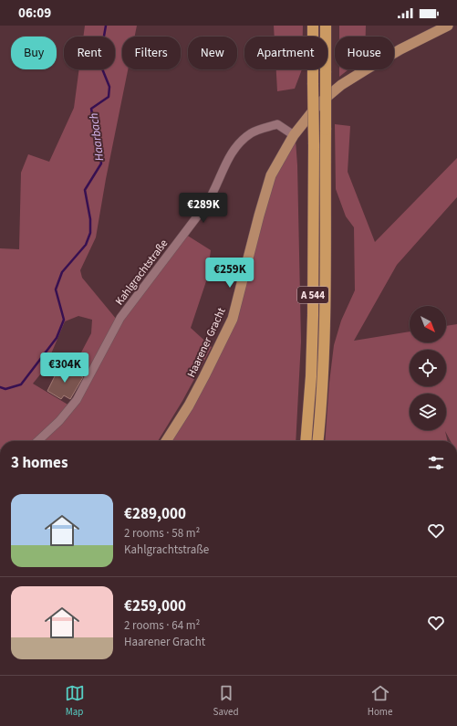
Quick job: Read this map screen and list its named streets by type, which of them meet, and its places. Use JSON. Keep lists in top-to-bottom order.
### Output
{
  "streets": {
    "highway": ["A 544"],
    "main road": ["Haarener Gracht"],
    "street": ["Kahlgrachtstraße"]
  },
  "crossings": [
    ["Kahlgrachtstraße", "Haarener Gracht"]
  ],
  "water": ["Haarbach"],
  "north": "bottom right",
  "page": {
    "status": "06:09",
    "chip": [
      "Buy",
      "Rent",
      "Filters",
      "New",
      "Apartment",
      "House"
    ],
    "price": ["€289K", "€259K", "€304K"],
    "heading": "3 homes",
    "list": [
      {
        "name": "€289,000",
        "note": "2 rooms · 58 m² · Kahlgrachtstraße"
      },
      {
        "name": "€259,000",
        "note": "2 rooms · 64 m² · Haarener Gracht"
      }
    ],
    "tabs": ["Map", "Saved", "Home"]
  }
}
